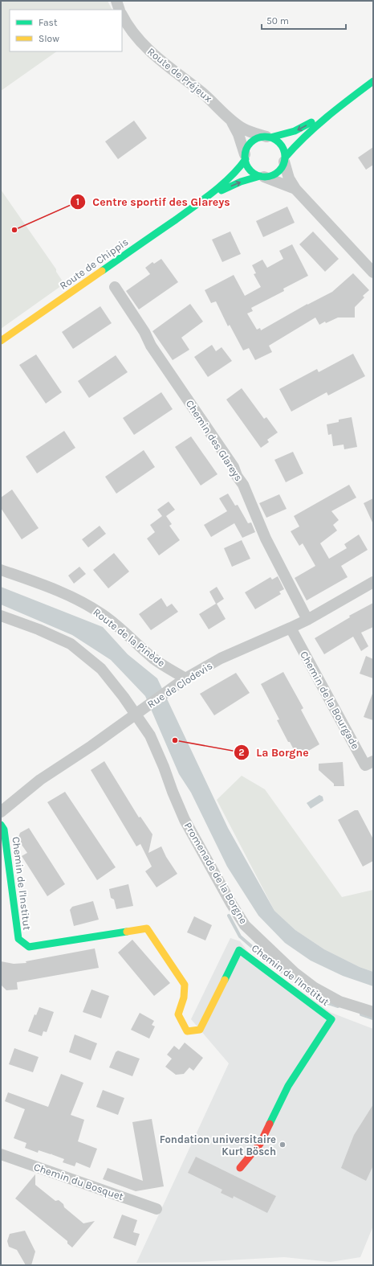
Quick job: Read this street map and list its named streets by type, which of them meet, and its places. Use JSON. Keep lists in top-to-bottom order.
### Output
{
  "streets": {
    "street": [
      "Route de Préjeux",
      "Route de Chippis",
      "Chemin des Glareys",
      "Route de la Pinède",
      "Rue de Clodevis",
      "Chemin de la Bourgade",
      "Promenade de la Borgne",
      "Chemin de l'Institut",
      "Chemin du Bosquet"
    ]
  },
  "crossings": [
    ["Route de Préjeux", "Route de Chippis"],
    ["Chemin des Glareys", "Rue de Clodevis"],
    ["Route de la Pinède", "Rue de Clodevis"],
    ["Rue de Clodevis", "Chemin de la Bourgade"],
    ["Rue de Clodevis", "Promenade de la Borgne"]
  ],
  "places": ["Centre sportif des Glareys", "La Borgne", "Fondation universitaire Kurt Bösch"],
  "legend": ["Fast", "Slow"],
  "scale_bar": "50 m"
}
